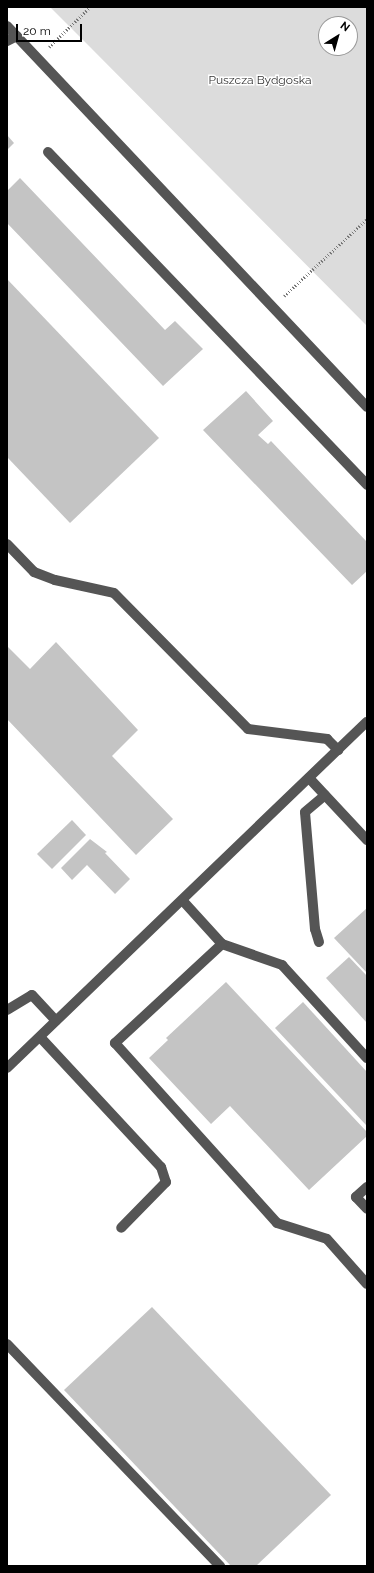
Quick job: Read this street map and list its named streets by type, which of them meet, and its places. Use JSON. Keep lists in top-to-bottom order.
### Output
{
  "parks": ["Puszcza Bydgoska"],
  "scale_bar": "20 m",
  "north": "top right"
}
